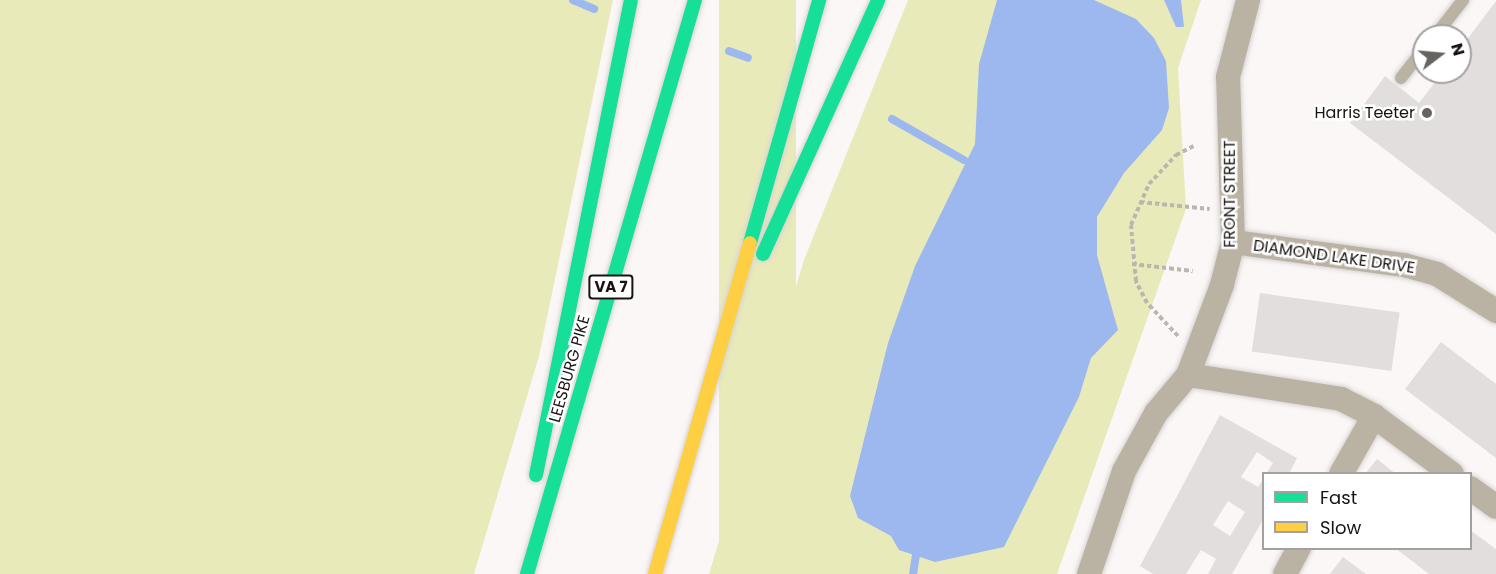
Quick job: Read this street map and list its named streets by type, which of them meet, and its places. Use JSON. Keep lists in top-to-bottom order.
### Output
{
  "streets": {
    "highway": ["VA 7", "LEESBURG PIKE"],
    "street": ["FRONT STREET", "DIAMOND LAKE DRIVE"]
  },
  "crossings": [
    ["FRONT STREET", "DIAMOND LAKE DRIVE"]
  ],
  "places": ["Harris Teeter"],
  "legend": ["Fast", "Slow"],
  "north": "right"
}
